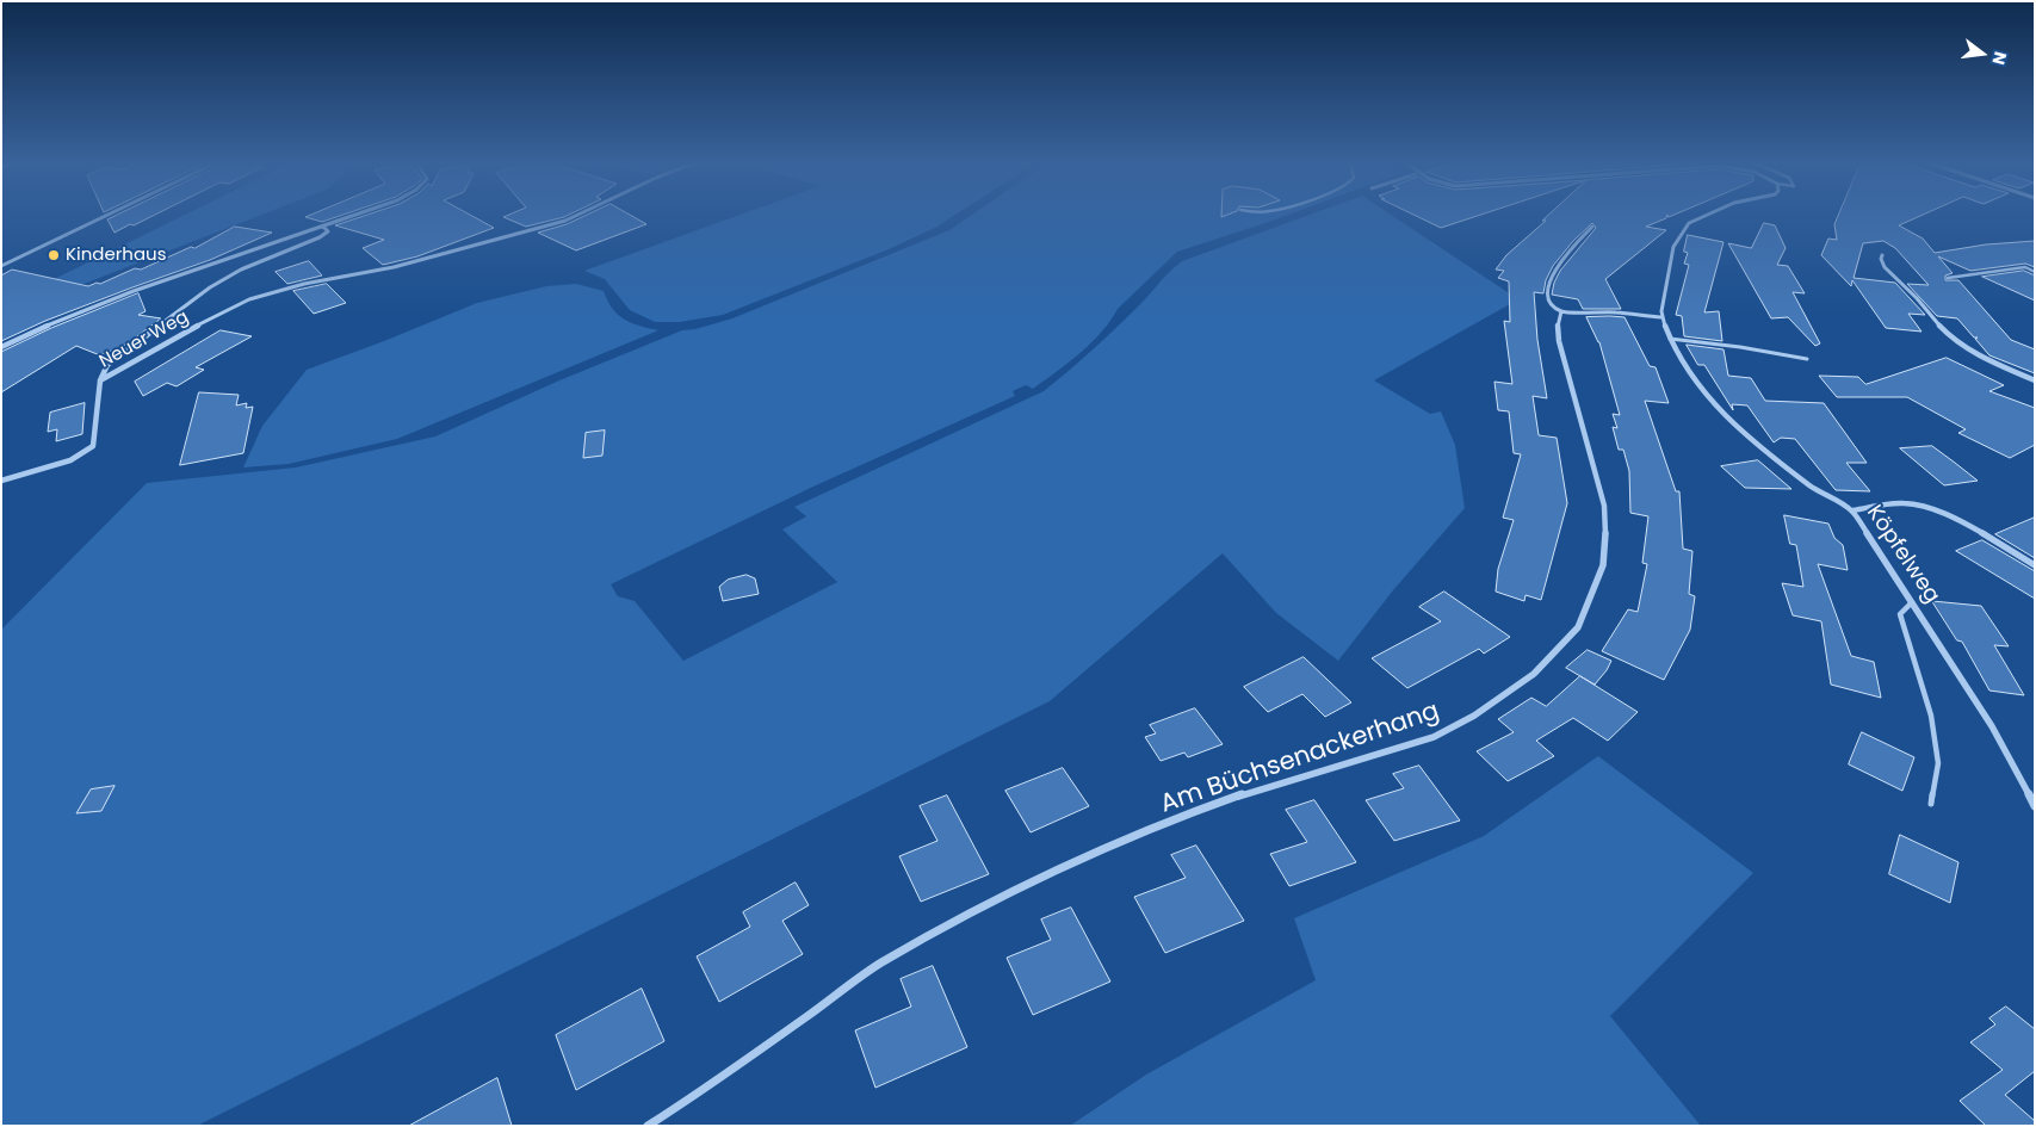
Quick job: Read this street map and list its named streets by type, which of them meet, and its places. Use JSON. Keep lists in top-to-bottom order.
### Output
{
  "streets": {
    "street": ["Neuer Weg", "Köpfelweg", "Am Büchsenackerhang"]
  },
  "places": ["Kinderhaus"],
  "north": "right"
}
